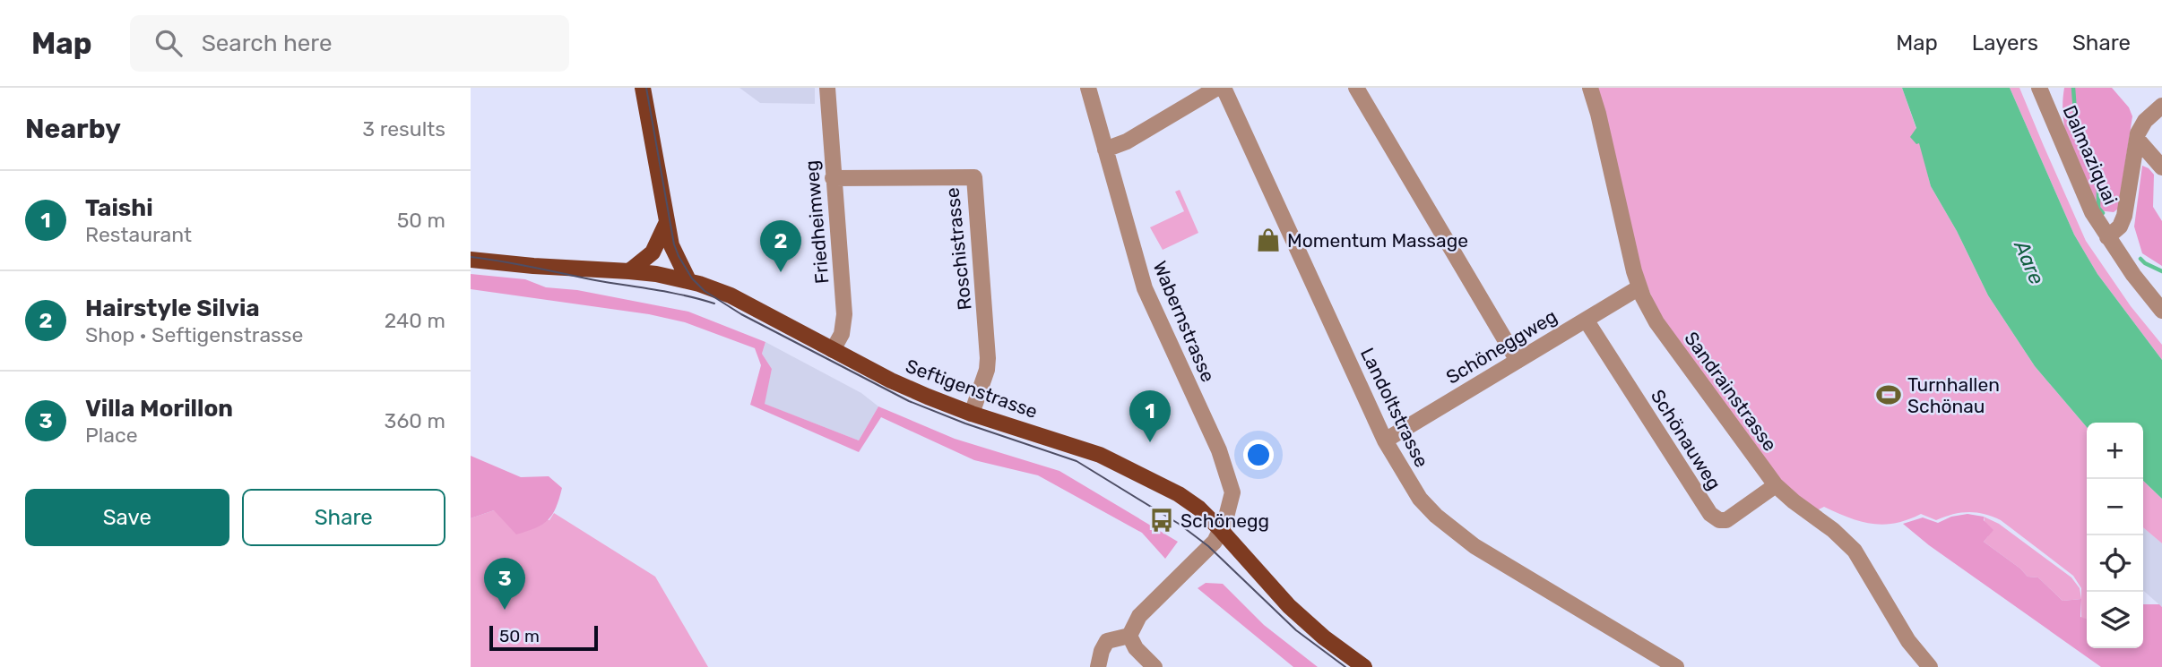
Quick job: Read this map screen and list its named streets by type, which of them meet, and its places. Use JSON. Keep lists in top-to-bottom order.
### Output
{
  "streets": {
    "main road": ["Seftigenstrasse"],
    "street": [
      "Dalmaziquai",
      "Friedheimweg",
      "Roschistrasse",
      "Wabernstrasse",
      "Schöneggweg",
      "Sandrainstrasse",
      "Landoltstrasse",
      "Schönauweg"
    ]
  },
  "crossings": [
    ["Friedheimweg", "Roschistrasse"],
    ["Friedheimweg", "Seftigenstrasse"],
    ["Roschistrasse", "Seftigenstrasse"],
    ["Wabernstrasse", "Seftigenstrasse"],
    ["Schöneggweg", "Sandrainstrasse"],
    ["Schöneggweg", "Landoltstrasse"],
    ["Schöneggweg", "Schönauweg"],
    ["Sandrainstrasse", "Schönauweg"]
  ],
  "water": ["Aare"],
  "places": {
    "shop": ["Momentum Massage"],
    "sports": ["Turnhallen Schönau"],
    "bus stop": ["Schönegg"]
  },
  "scale_bar": "50 m",
  "page": {
    "header": "Map",
    "search": "Search here",
    "nav": ["Map", "Layers", "Share"],
    "heading": ["Nearby", "3 results"],
    "list": [
      {
        "mark": "1",
        "name": "Taishi",
        "note": "Restaurant",
        "value": "50 m"
      },
      {
        "mark": "2",
        "name": "Hairstyle Silvia",
        "note": "Shop · Seftigenstrasse",
        "value": "240 m"
      },
      {
        "mark": "3",
        "name": "Villa Morillon",
        "note": "Place",
        "value": "360 m"
      }
    ],
    "pins": ["2", "1", "3"],
    "map_buttons": ["+", "−"],
    "buttons": ["Save", "Share"],
    "scale": "50 m"
  }
}
